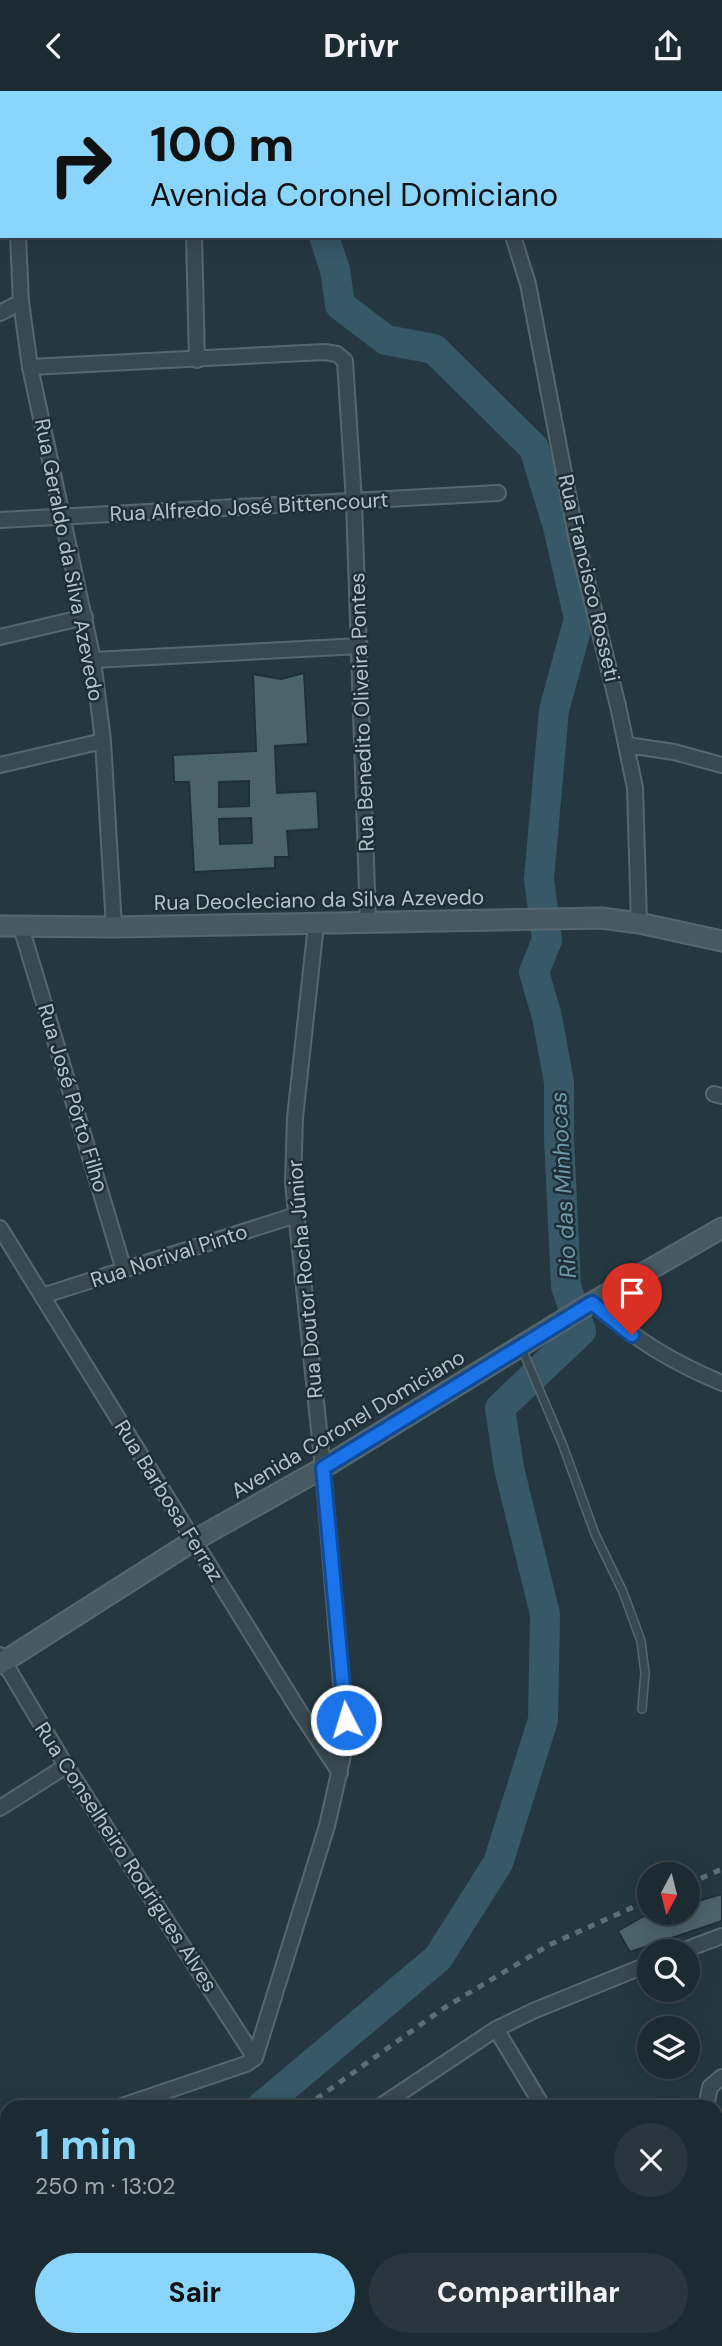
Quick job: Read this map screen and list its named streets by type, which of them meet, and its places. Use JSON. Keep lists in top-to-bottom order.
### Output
{
  "streets": {
    "street": [
      "Rua Alfredo José Bittencourt",
      "Rua Geraldo da Silva Azevedo",
      "Rua Francisco Rosseti",
      "Rua Benedito Oliveira Pontes",
      "Rua Deocleciano da Silva Azevedo",
      "Rua José Pôrto Filho",
      "Rua Norival Pinto",
      "Rua Doutor Rocha Júnior",
      "Avenida Coronel Domiciano",
      "Rua Barbosa Ferraz",
      "Rua Conselheiro Rodrigues Alves"
    ]
  },
  "crossings": [
    ["Rua Alfredo José Bittencourt", "Rua Geraldo da Silva Azevedo"],
    ["Rua Alfredo José Bittencourt", "Rua Benedito Oliveira Pontes"],
    ["Rua Geraldo da Silva Azevedo", "Rua Deocleciano da Silva Azevedo"],
    ["Rua Francisco Rosseti", "Rua Deocleciano da Silva Azevedo"],
    ["Rua Benedito Oliveira Pontes", "Rua Deocleciano da Silva Azevedo"],
    ["Rua Deocleciano da Silva Azevedo", "Rua José Pôrto Filho"],
    ["Rua Deocleciano da Silva Azevedo", "Rua Doutor Rocha Júnior"],
    ["Rua José Pôrto Filho", "Rua Norival Pinto"],
    ["Rua Norival Pinto", "Rua Doutor Rocha Júnior"],
    ["Rua Norival Pinto", "Rua Barbosa Ferraz"],
    ["Rua Doutor Rocha Júnior", "Avenida Coronel Domiciano"],
    ["Rua Doutor Rocha Júnior", "Rua Barbosa Ferraz"],
    ["Rua Doutor Rocha Júnior", "Rua Conselheiro Rodrigues Alves"],
    ["Avenida Coronel Domiciano", "Rua Barbosa Ferraz"],
    ["Avenida Coronel Domiciano", "Rua Conselheiro Rodrigues Alves"]
  ],
  "water": ["Rio das Minhocas"],
  "north": "bottom",
  "page": {
    "header": "Drivr",
    "turn": ["100 m", "Avenida Coronel Domiciano"],
    "heading": ["1 min", "250 m · 13:02"],
    "buttons": ["Sair", "Compartilhar"]
  }
}
